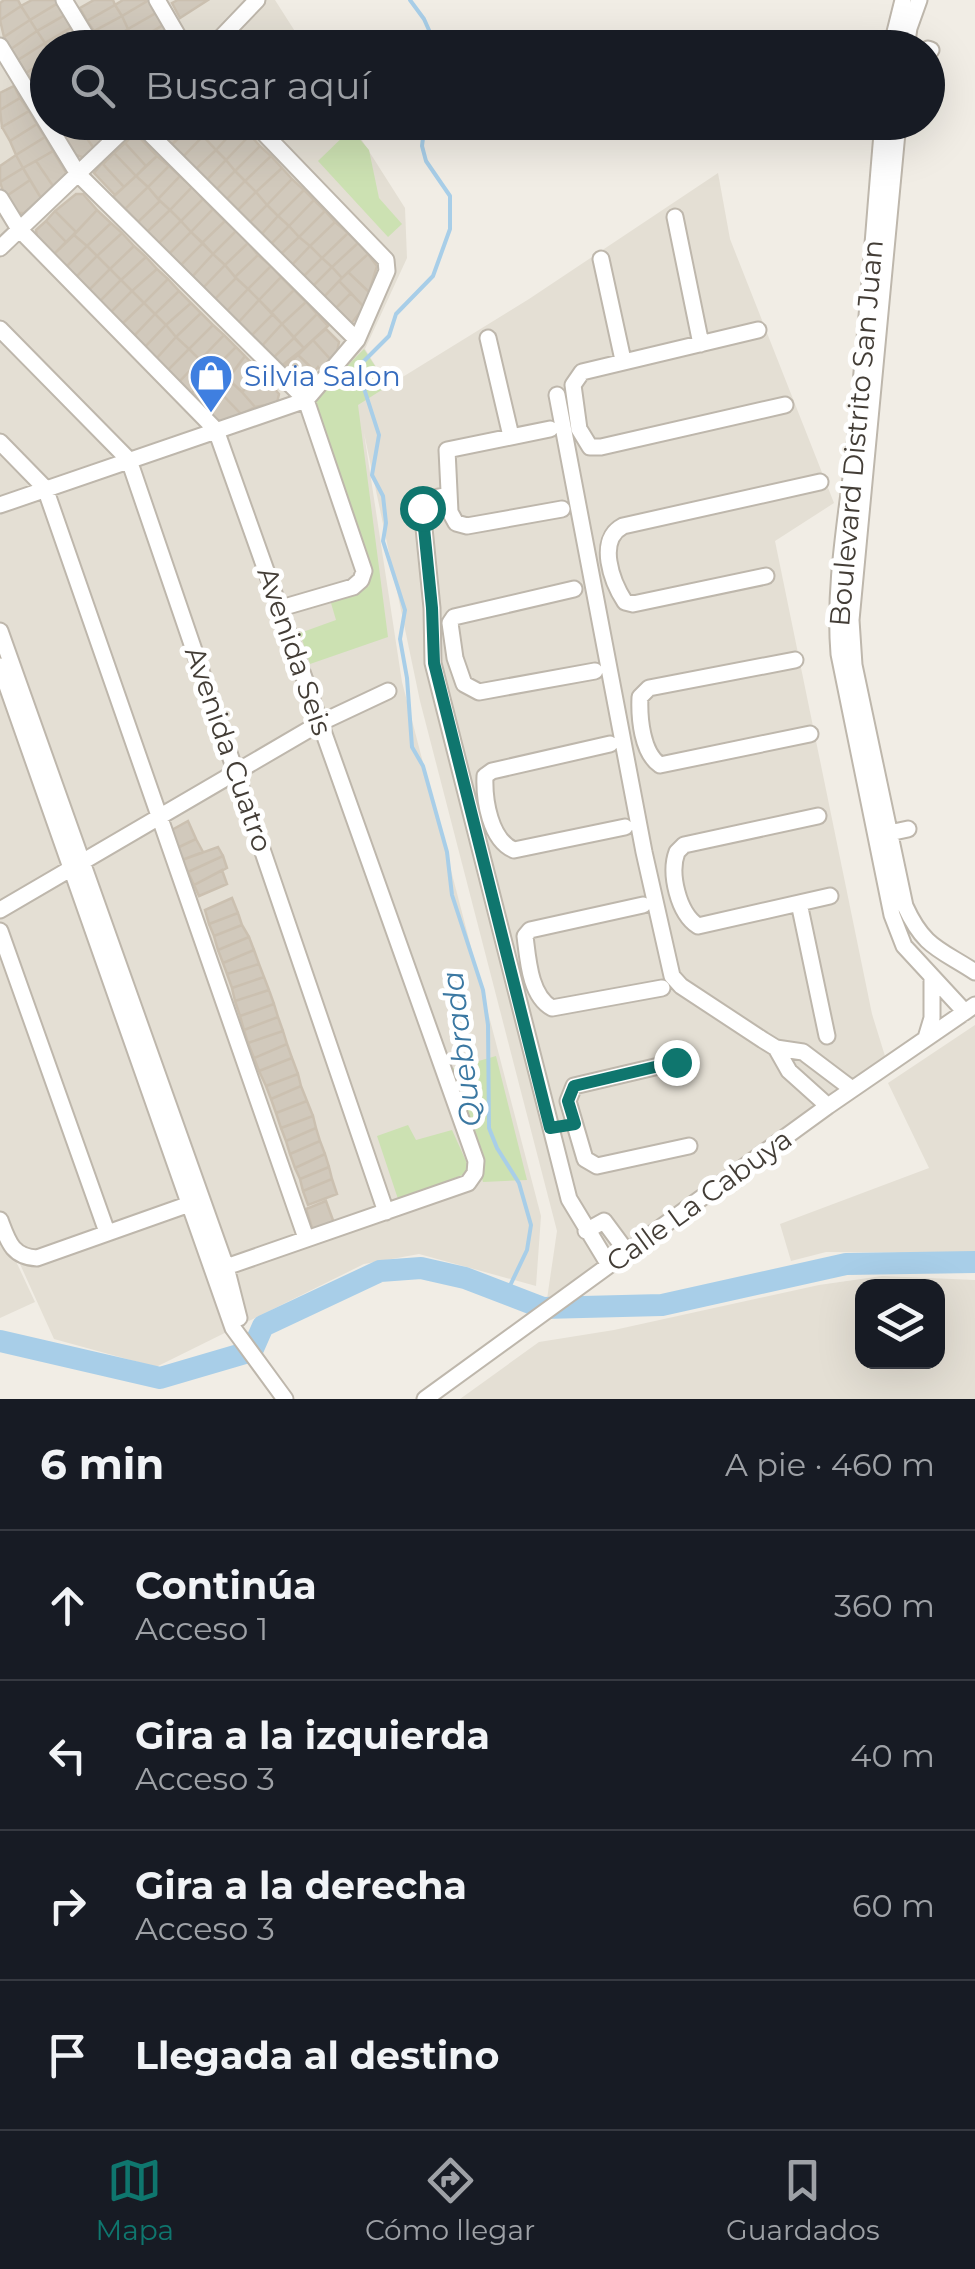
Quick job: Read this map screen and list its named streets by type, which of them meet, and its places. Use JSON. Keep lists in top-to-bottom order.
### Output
{
  "streets": {
    "street": [
      "Boulevard Distrito San Juan",
      "Avenida Seis",
      "Avenida Cuatro",
      "Calle La Cabuya"
    ]
  },
  "crossings": [
    ["Boulevard Distrito San Juan", "Calle La Cabuya"],
    ["Avenida Seis", "Avenida Cuatro"]
  ],
  "water": ["Quebrada"],
  "places": {
    "shop": ["Silvia Salon"]
  },
  "page": {
    "search": "Buscar aquí",
    "heading": ["6 min", "A pie · 460 m"],
    "list": [
      ["Continúa", "Acceso 1", "360 m"],
      ["Gira a la izquierda", "Acceso 3", "40 m"],
      ["Gira a la derecha", "Acceso 3", "60 m"],
      "Llegada al destino"
    ],
    "nav": ["Mapa", "Cómo llegar", "Guardados"]
  }
}
